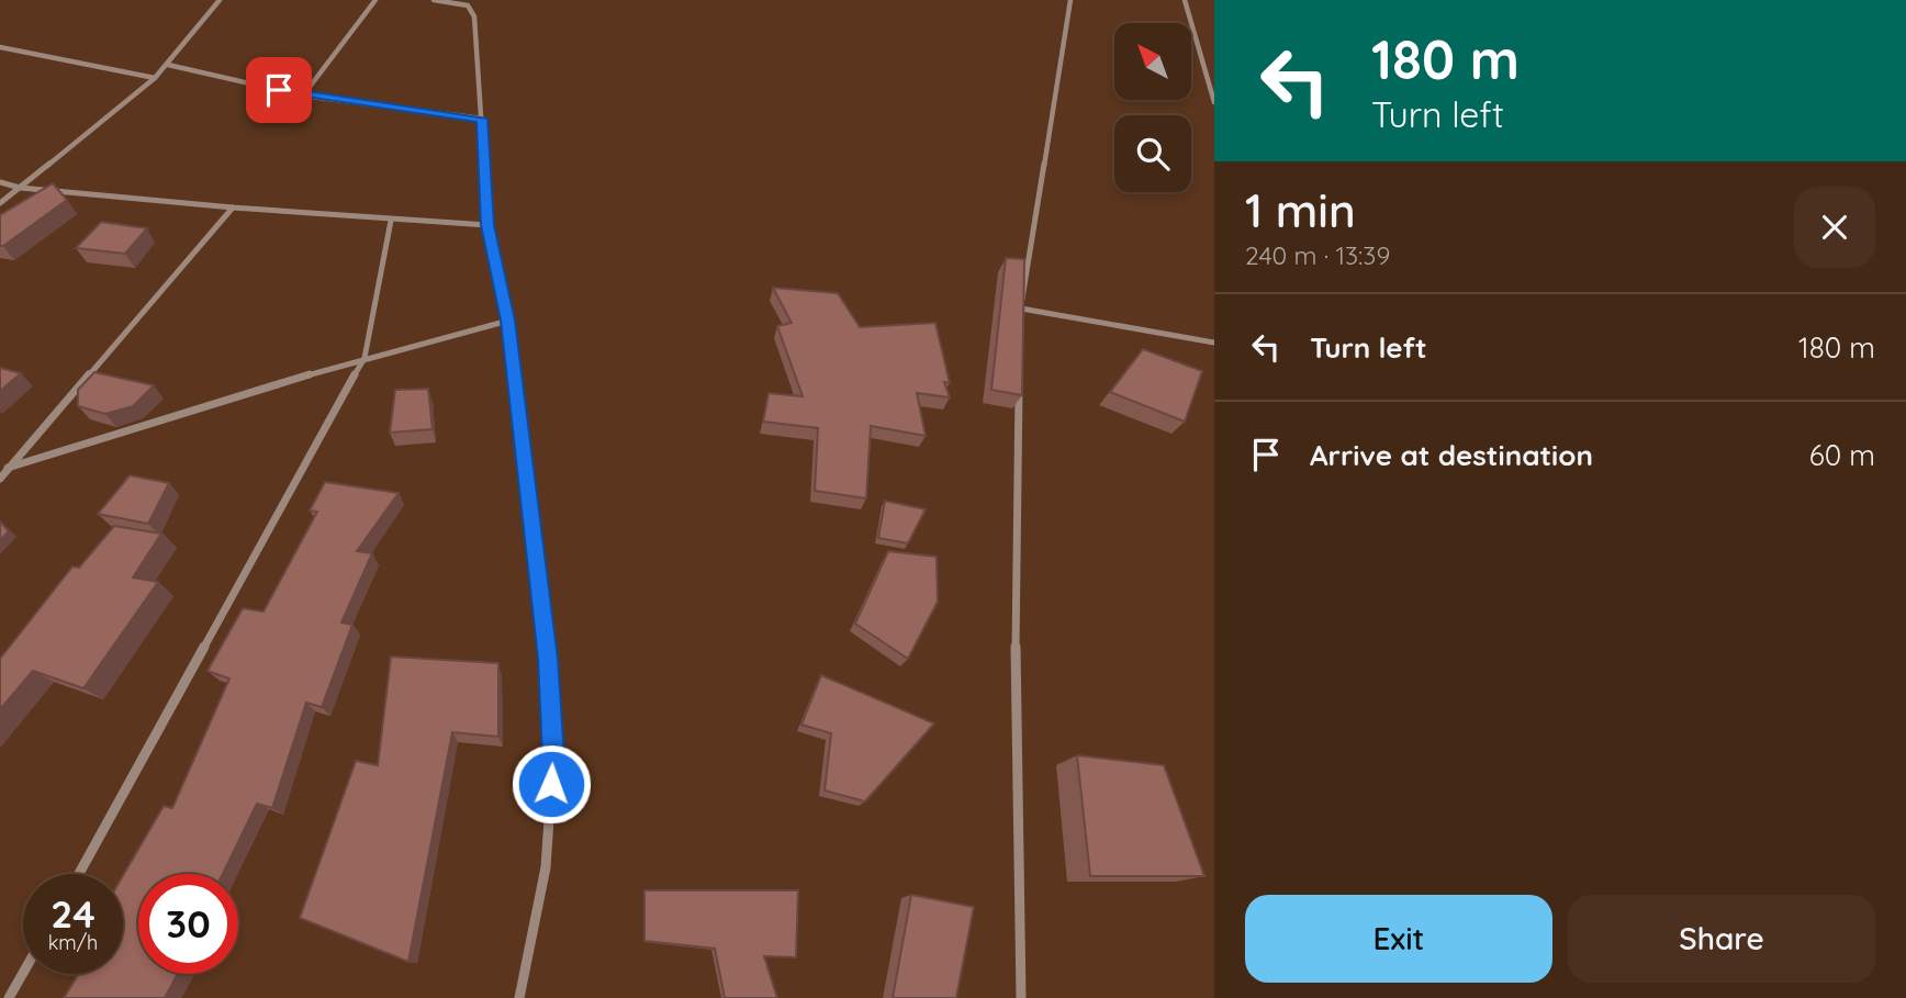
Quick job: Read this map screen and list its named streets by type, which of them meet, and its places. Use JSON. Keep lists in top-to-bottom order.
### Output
{
  "north": "top left",
  "page": {
    "turn": ["180 m", "Turn left"],
    "heading": ["1 min", "240 m · 13:39"],
    "list": [
      {
        "name": "Turn left",
        "value": "180 m"
      },
      {
        "name": "Arrive at destination",
        "value": "60 m"
      }
    ],
    "speed": "24 km/h",
    "limit": "30",
    "buttons": ["Exit", "Share"]
  }
}
